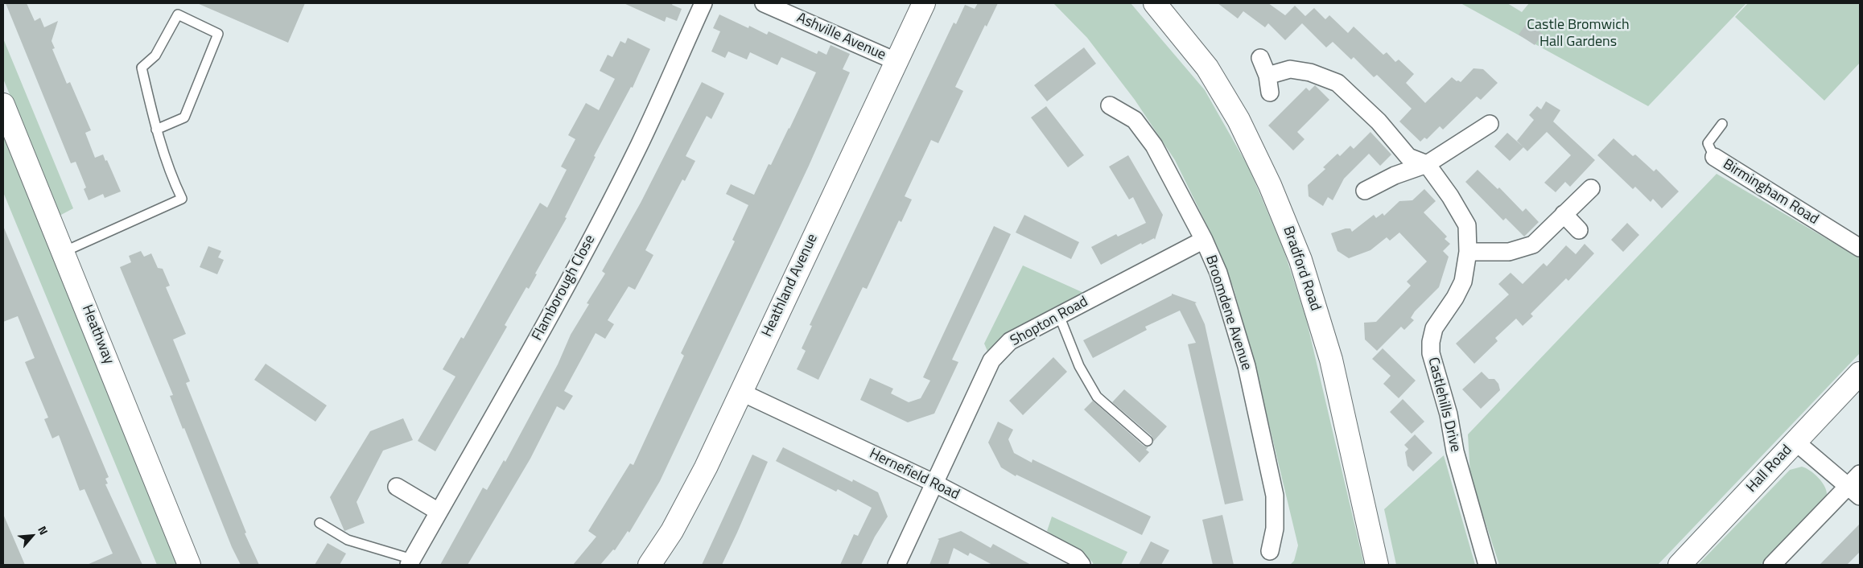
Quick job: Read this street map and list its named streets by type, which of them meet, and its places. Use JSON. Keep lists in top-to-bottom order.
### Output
{
  "streets": {
    "street": [
      "Ashville Avenue",
      "Birmingham Road",
      "Bradford Road",
      "Heathland Avenue",
      "Flamborough Close",
      "Broomdene Avenue",
      "Shopton Road",
      "Heathway",
      "Castlehills Drive",
      "Hall Road",
      "Hernefield Road"
    ]
  },
  "crossings": [
    ["Ashville Avenue", "Heathland Avenue"],
    ["Heathland Avenue", "Hernefield Road"],
    ["Broomdene Avenue", "Shopton Road"],
    ["Shopton Road", "Hernefield Road"]
  ],
  "parks": ["Castle Bromwich Hall Gardens"],
  "north": "top right"
}
